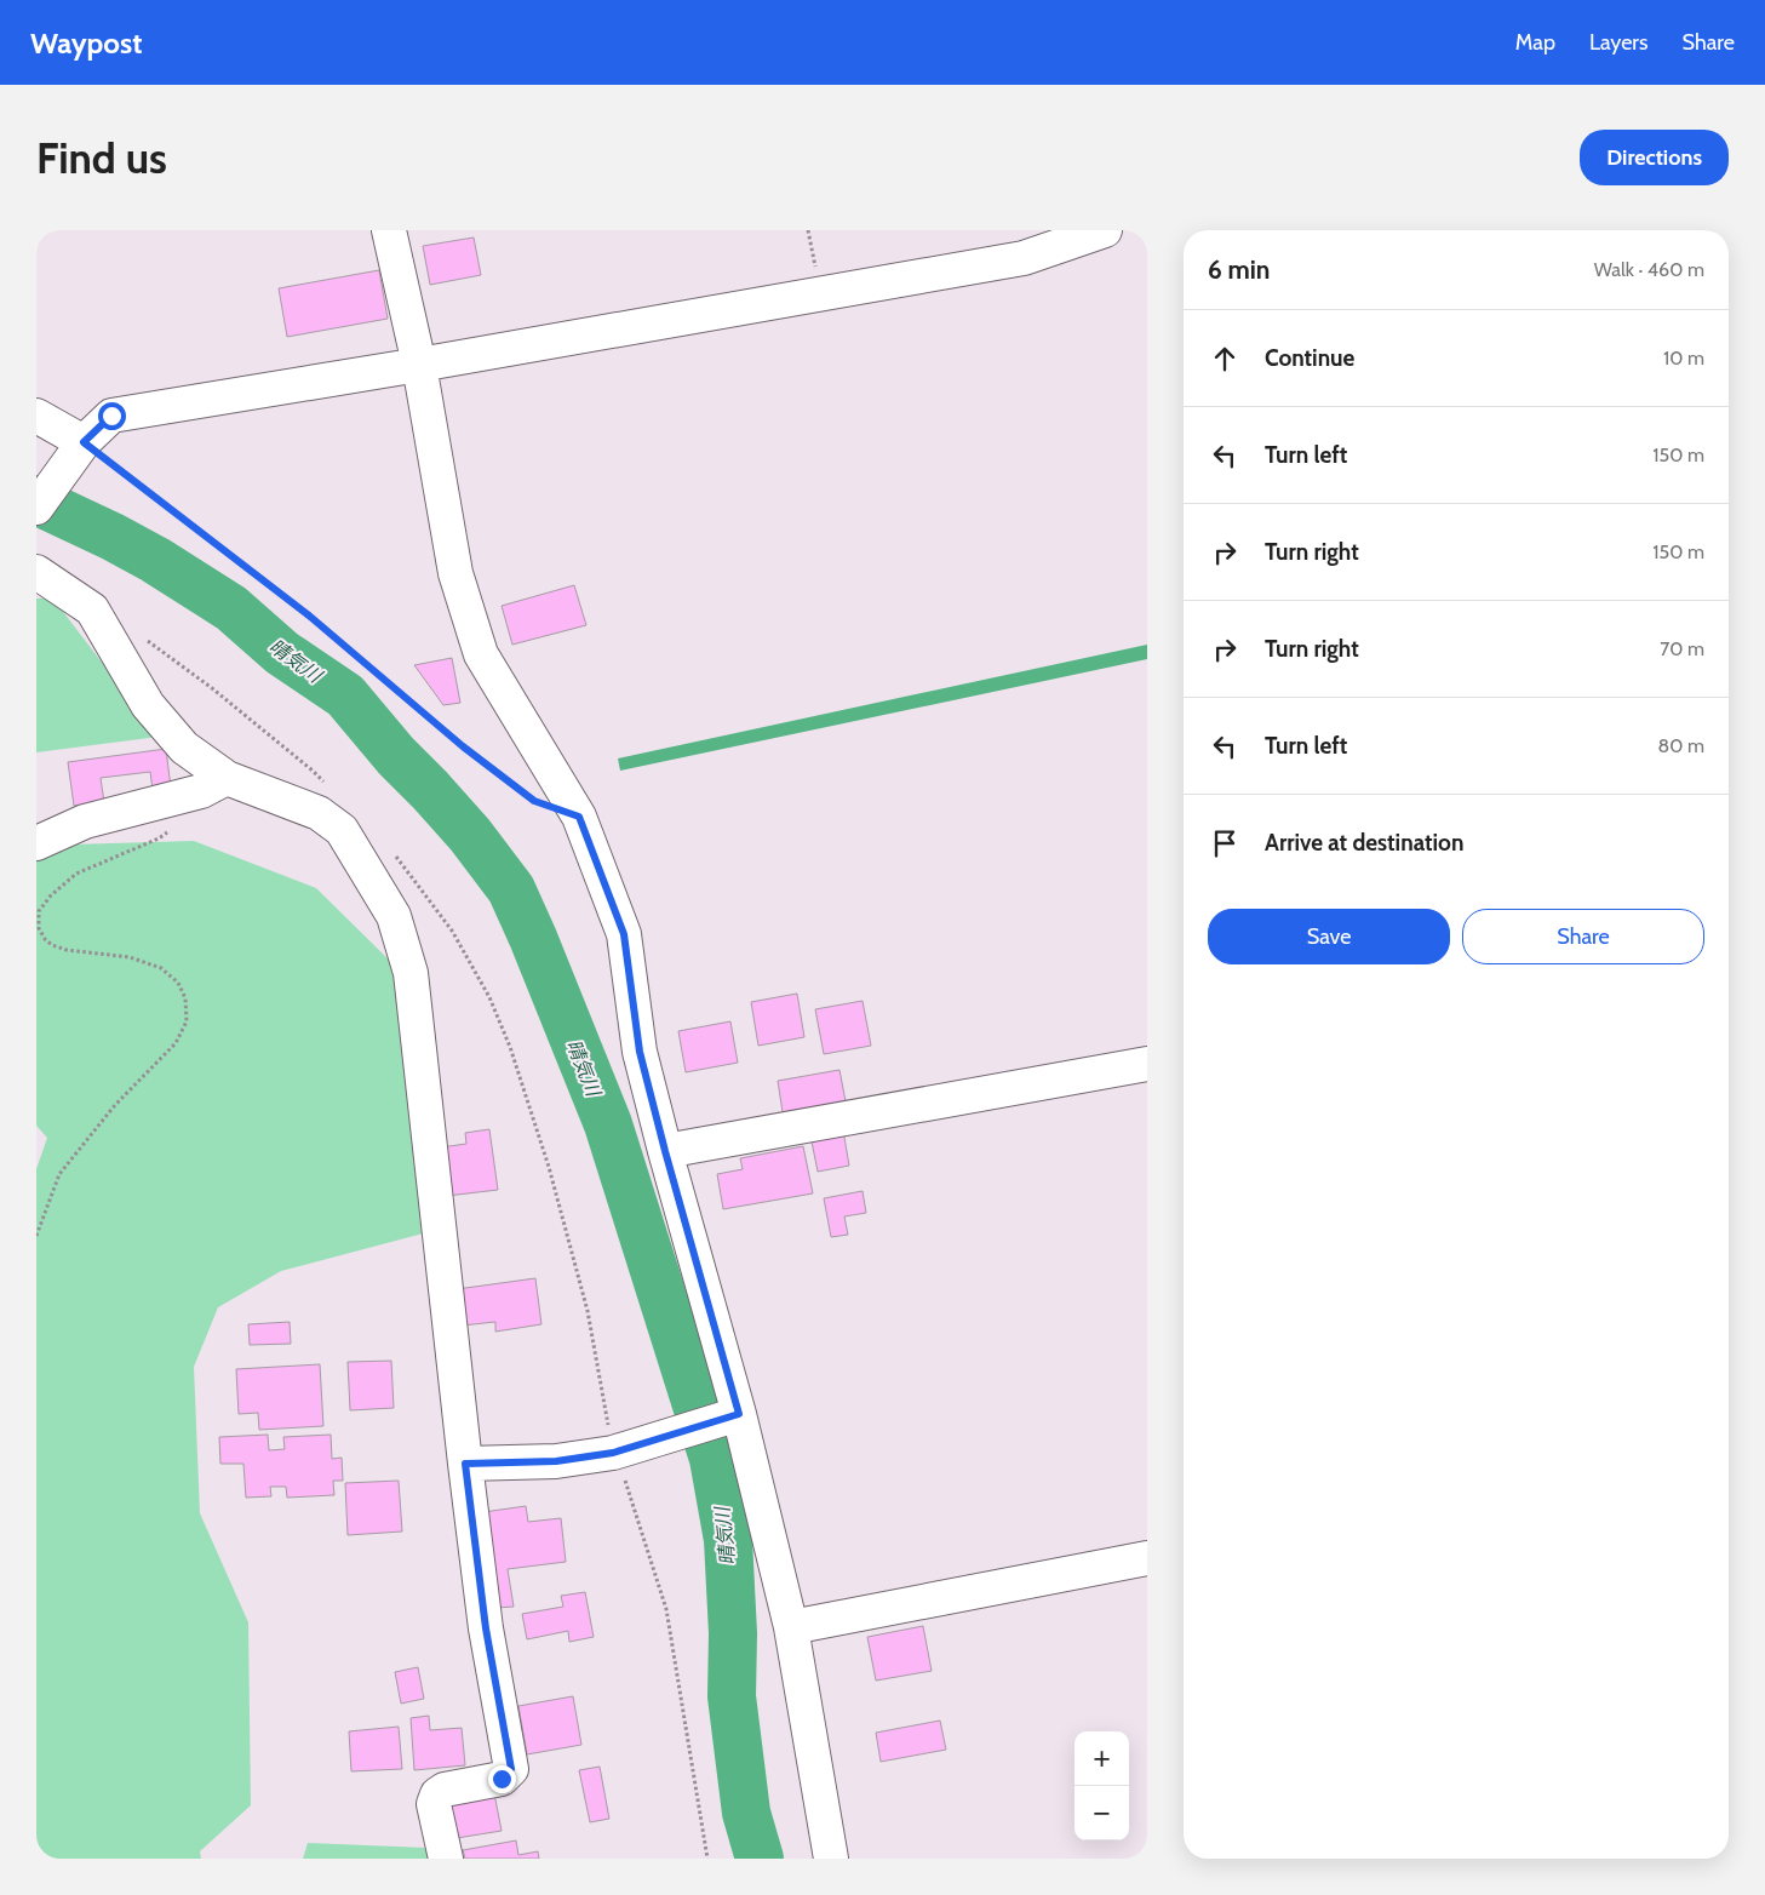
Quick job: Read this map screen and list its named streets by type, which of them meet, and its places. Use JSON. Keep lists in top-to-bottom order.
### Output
{
  "water": ["晴気川"],
  "page": {
    "header": "Waypost",
    "nav": ["Map", "Layers", "Share"],
    "buttons": [
      "Directions",
      ["Save", "Share"]
    ],
    "title": "Find us",
    "heading": ["6 min", "Walk · 460 m"],
    "list": [
      ["Continue", "10 m"],
      ["Turn left", "150 m"],
      ["Turn right", "150 m"],
      ["Turn right", "70 m"],
      ["Turn left", "80 m"],
      "Arrive at destination"
    ],
    "map_buttons": ["+", "−"]
  }
}
